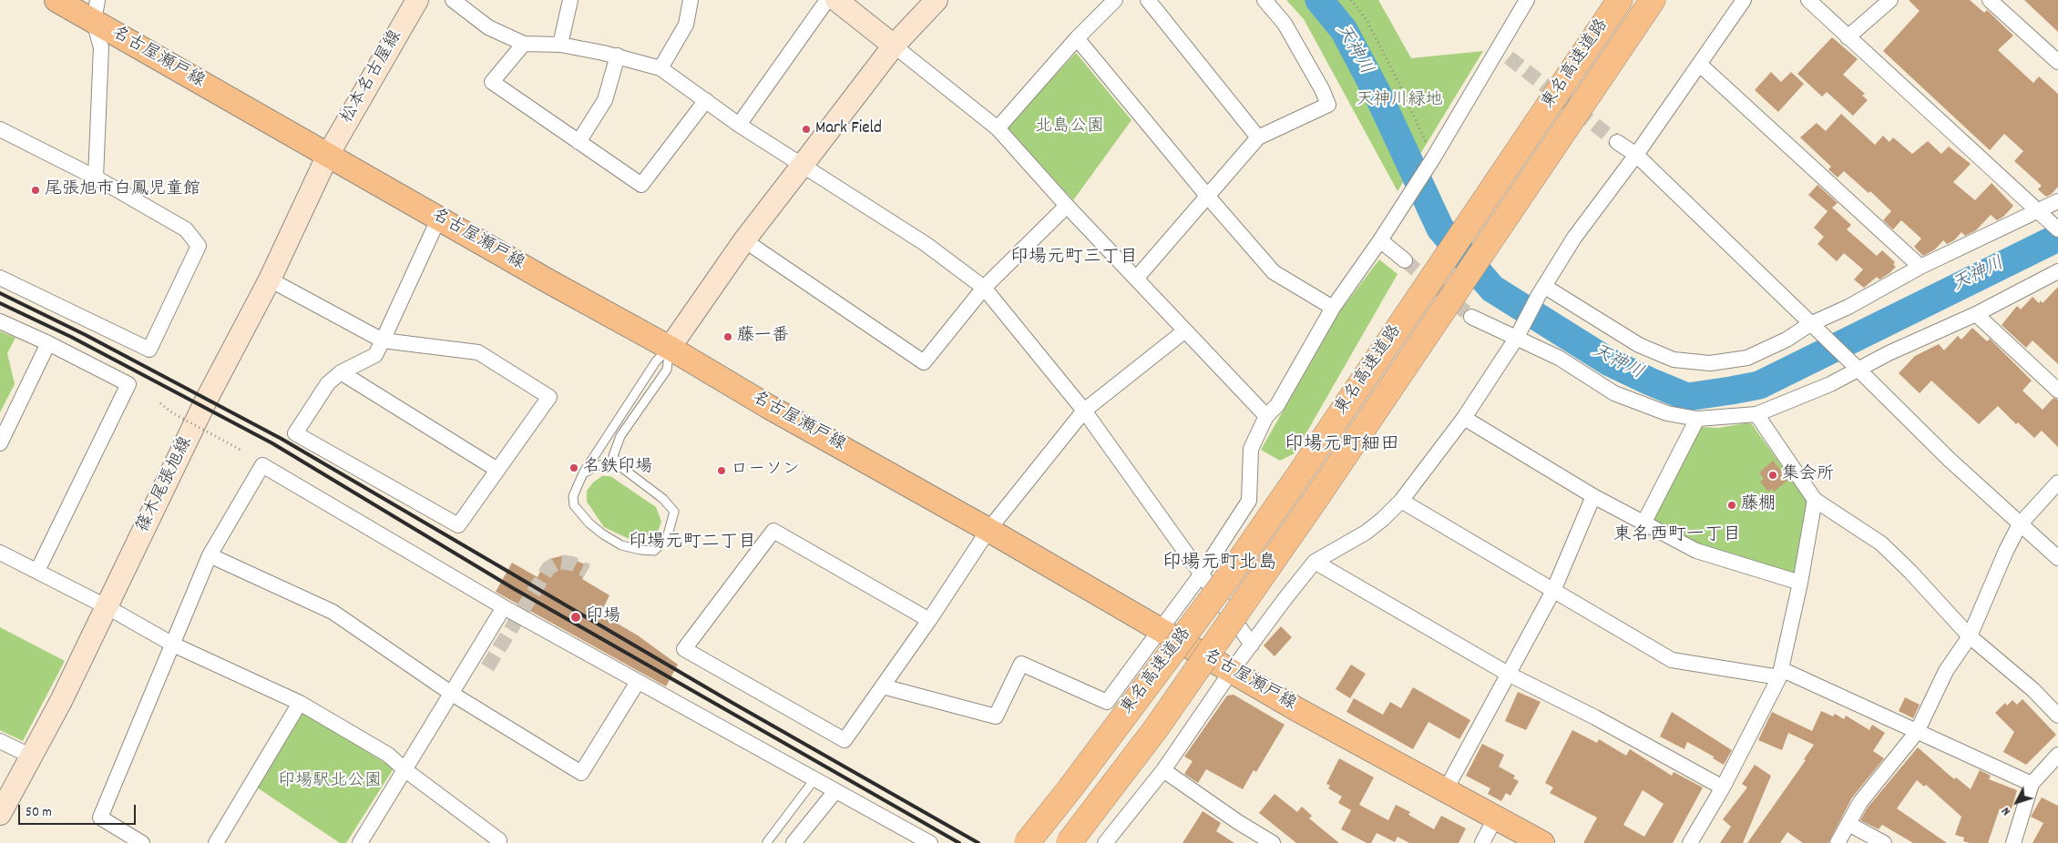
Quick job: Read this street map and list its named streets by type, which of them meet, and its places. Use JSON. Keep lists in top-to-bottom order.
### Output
{
  "streets": {
    "highway": ["東名高速道路"],
    "main road": ["名古屋瀬戸線", "松本名古屋線", "篠木尾張旭線"]
  },
  "crossings": [
    ["名古屋瀬戸線", "松本名古屋線"],
    ["名古屋瀬戸線", "篠木尾張旭線"],
    ["松本名古屋線", "篠木尾張旭線"]
  ],
  "districts": [
    "印場元町三丁目",
    "印場元町細田",
    "東名西町一丁目",
    "印場元町二丁目",
    "印場元町北島"
  ],
  "water": ["天神川"],
  "parks": ["天神川緑地", "北島公園", "印場駅北公園"],
  "places": [
    "Mark Field",
    "尾張旭市白鳳児童館",
    "藤一番",
    "名鉄印場",
    "ローソン",
    "集会所",
    "藤棚",
    "印場"
  ],
  "scale_bar": "50 m",
  "north": "bottom left"
}
